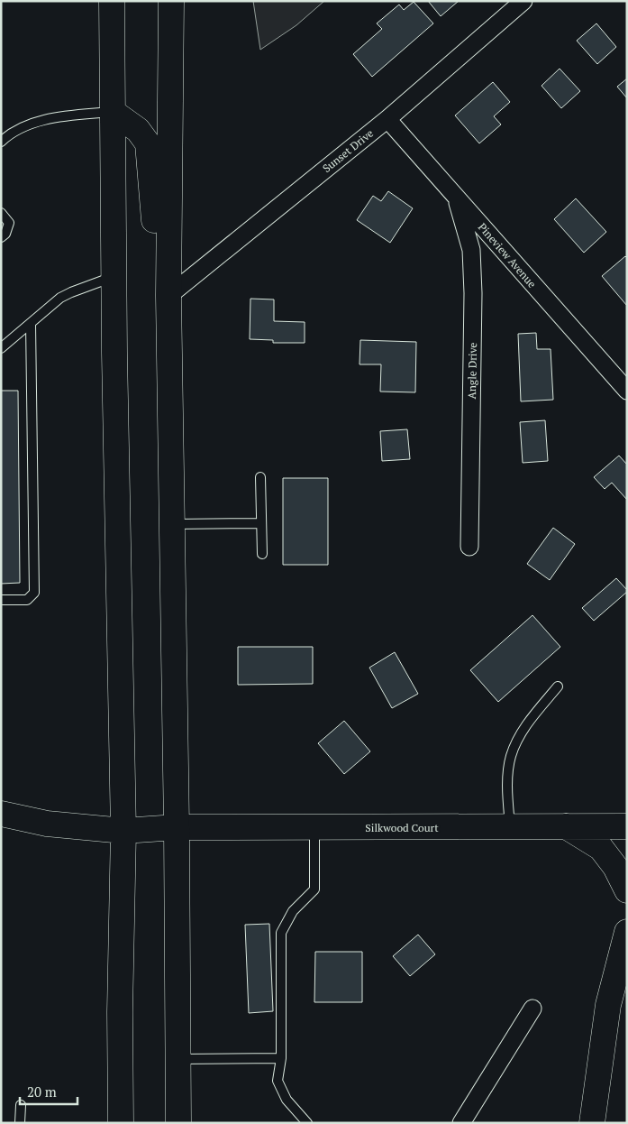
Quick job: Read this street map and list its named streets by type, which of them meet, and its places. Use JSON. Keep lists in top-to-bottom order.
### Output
{
  "streets": {
    "main road": ["Silkwood Court"],
    "street": ["Sunset Drive", "Pineview Avenue", "Angle Drive"]
  },
  "crossings": [
    ["Sunset Drive", "Pineview Avenue"],
    ["Pineview Avenue", "Angle Drive"]
  ],
  "scale_bar": "20 m"
}
